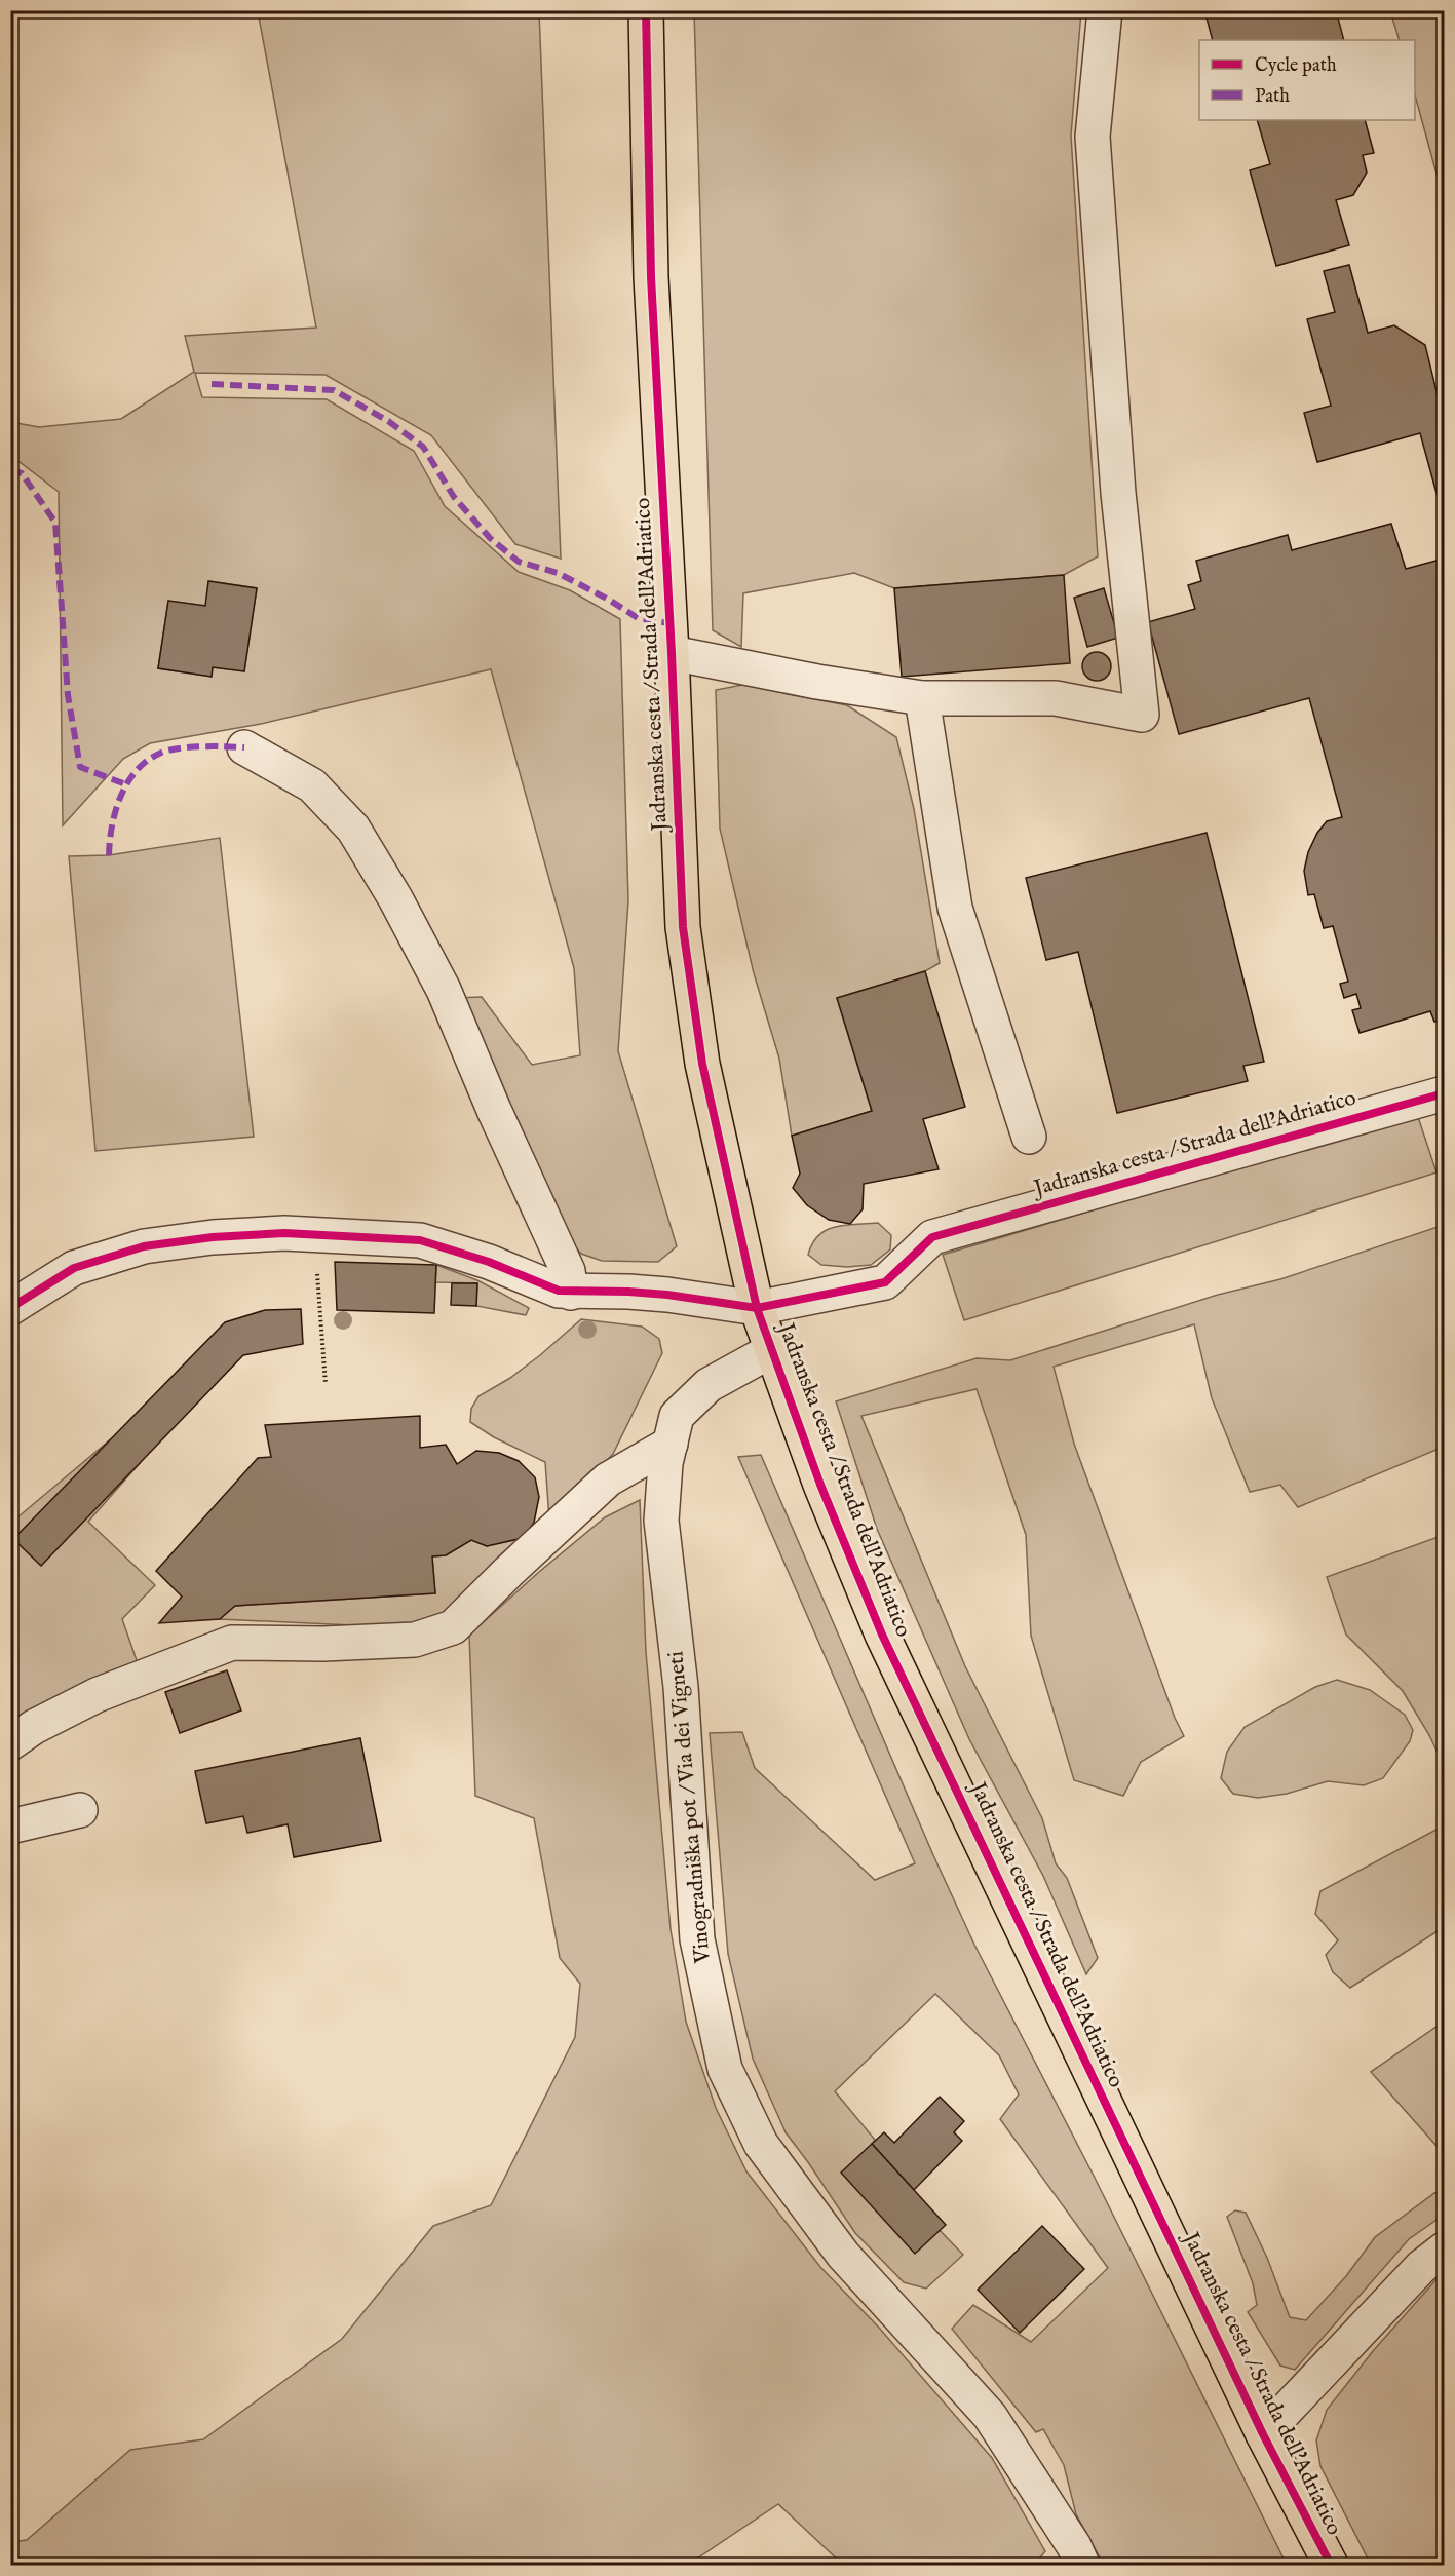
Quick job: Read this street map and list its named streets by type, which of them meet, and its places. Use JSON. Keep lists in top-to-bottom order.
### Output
{
  "streets": {
    "main road": ["Jadranska cesta / Strada dell'Adriatico"],
    "street": ["Vinogradniška pot / Via dei Vigneti"]
  },
  "crossings": [
    ["Jadranska cesta / Strada dell'Adriatico", "Vinogradniška pot / Via dei Vigneti"]
  ],
  "legend": ["Cycle path", "Path"]
}
